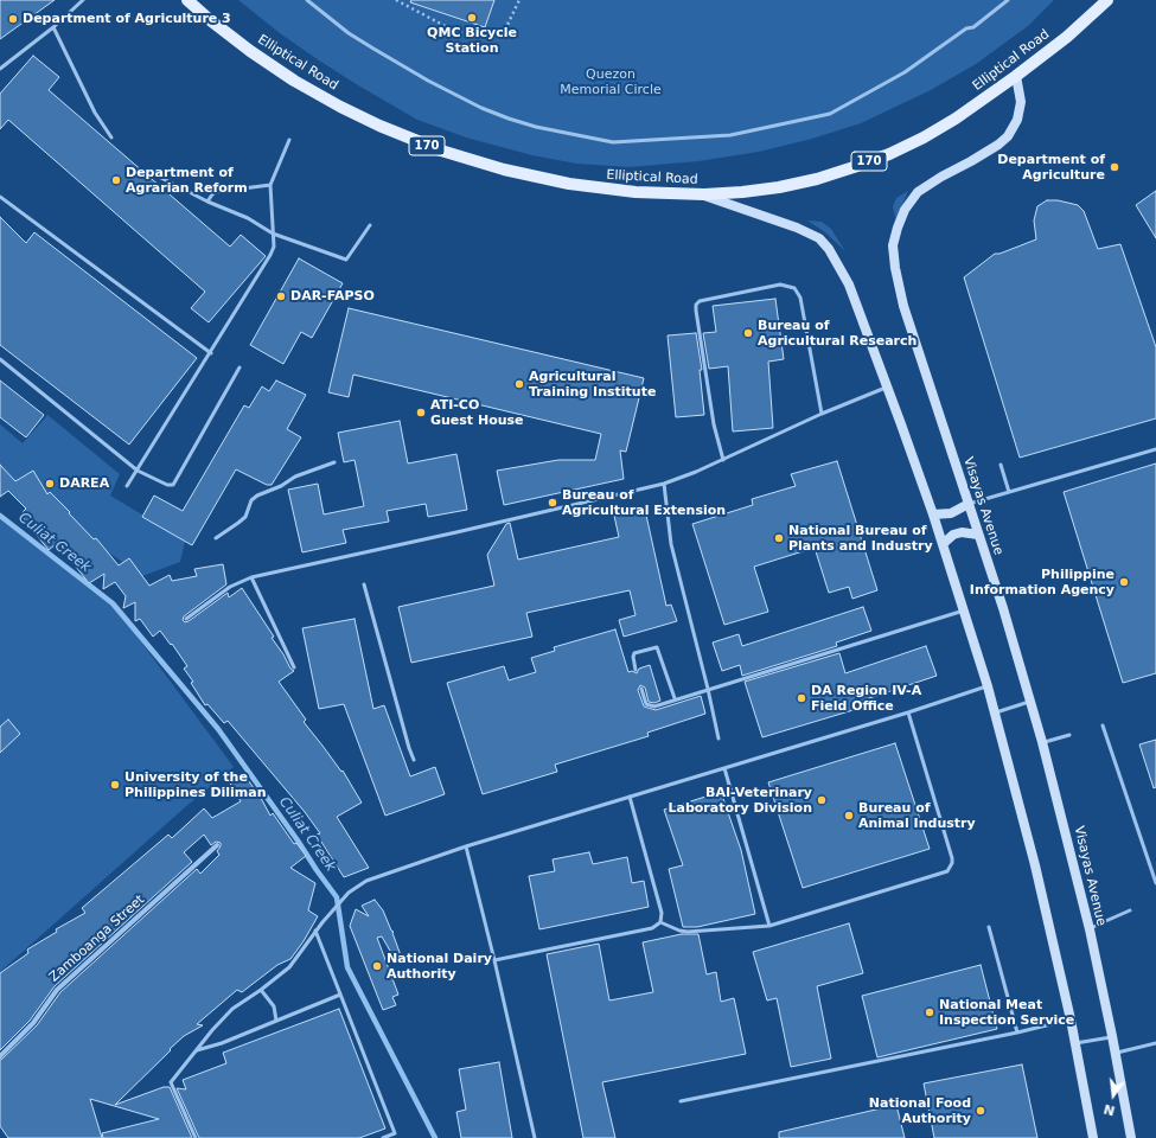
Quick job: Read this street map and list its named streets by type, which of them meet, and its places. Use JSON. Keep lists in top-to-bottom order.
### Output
{
  "streets": {
    "main road": ["Elliptical Road", "170", "Visayas Avenue"],
    "street": ["Zamboanga Street"]
  },
  "crossings": [
    ["Elliptical Road", "Visayas Avenue"]
  ],
  "water": ["Culiat Creek"],
  "parks": ["Quezon Memorial Circle"],
  "places": [
    "QMC Bicycle Station",
    "Department of Agriculture 3",
    "Department of Agriculture",
    "Department of Agrarian Reform",
    "DAR-FAPSO",
    "Bureau of Agricultural Research",
    "Agricultural Training Institute",
    "ATI-CO Guest House",
    "DAREA",
    "Bureau of Agricultural Extension",
    "National Bureau of Plants and Industry",
    "Philippine Information Agency",
    "DA Region IV-A Field Office",
    "University of the Philippines Diliman",
    "BAI-Veterinary Laboratory Division",
    "Bureau of Animal Industry",
    "National Dairy Authority",
    "National Meat Inspection Service",
    "National Food Authority"
  ],
  "north": "bottom"
}
